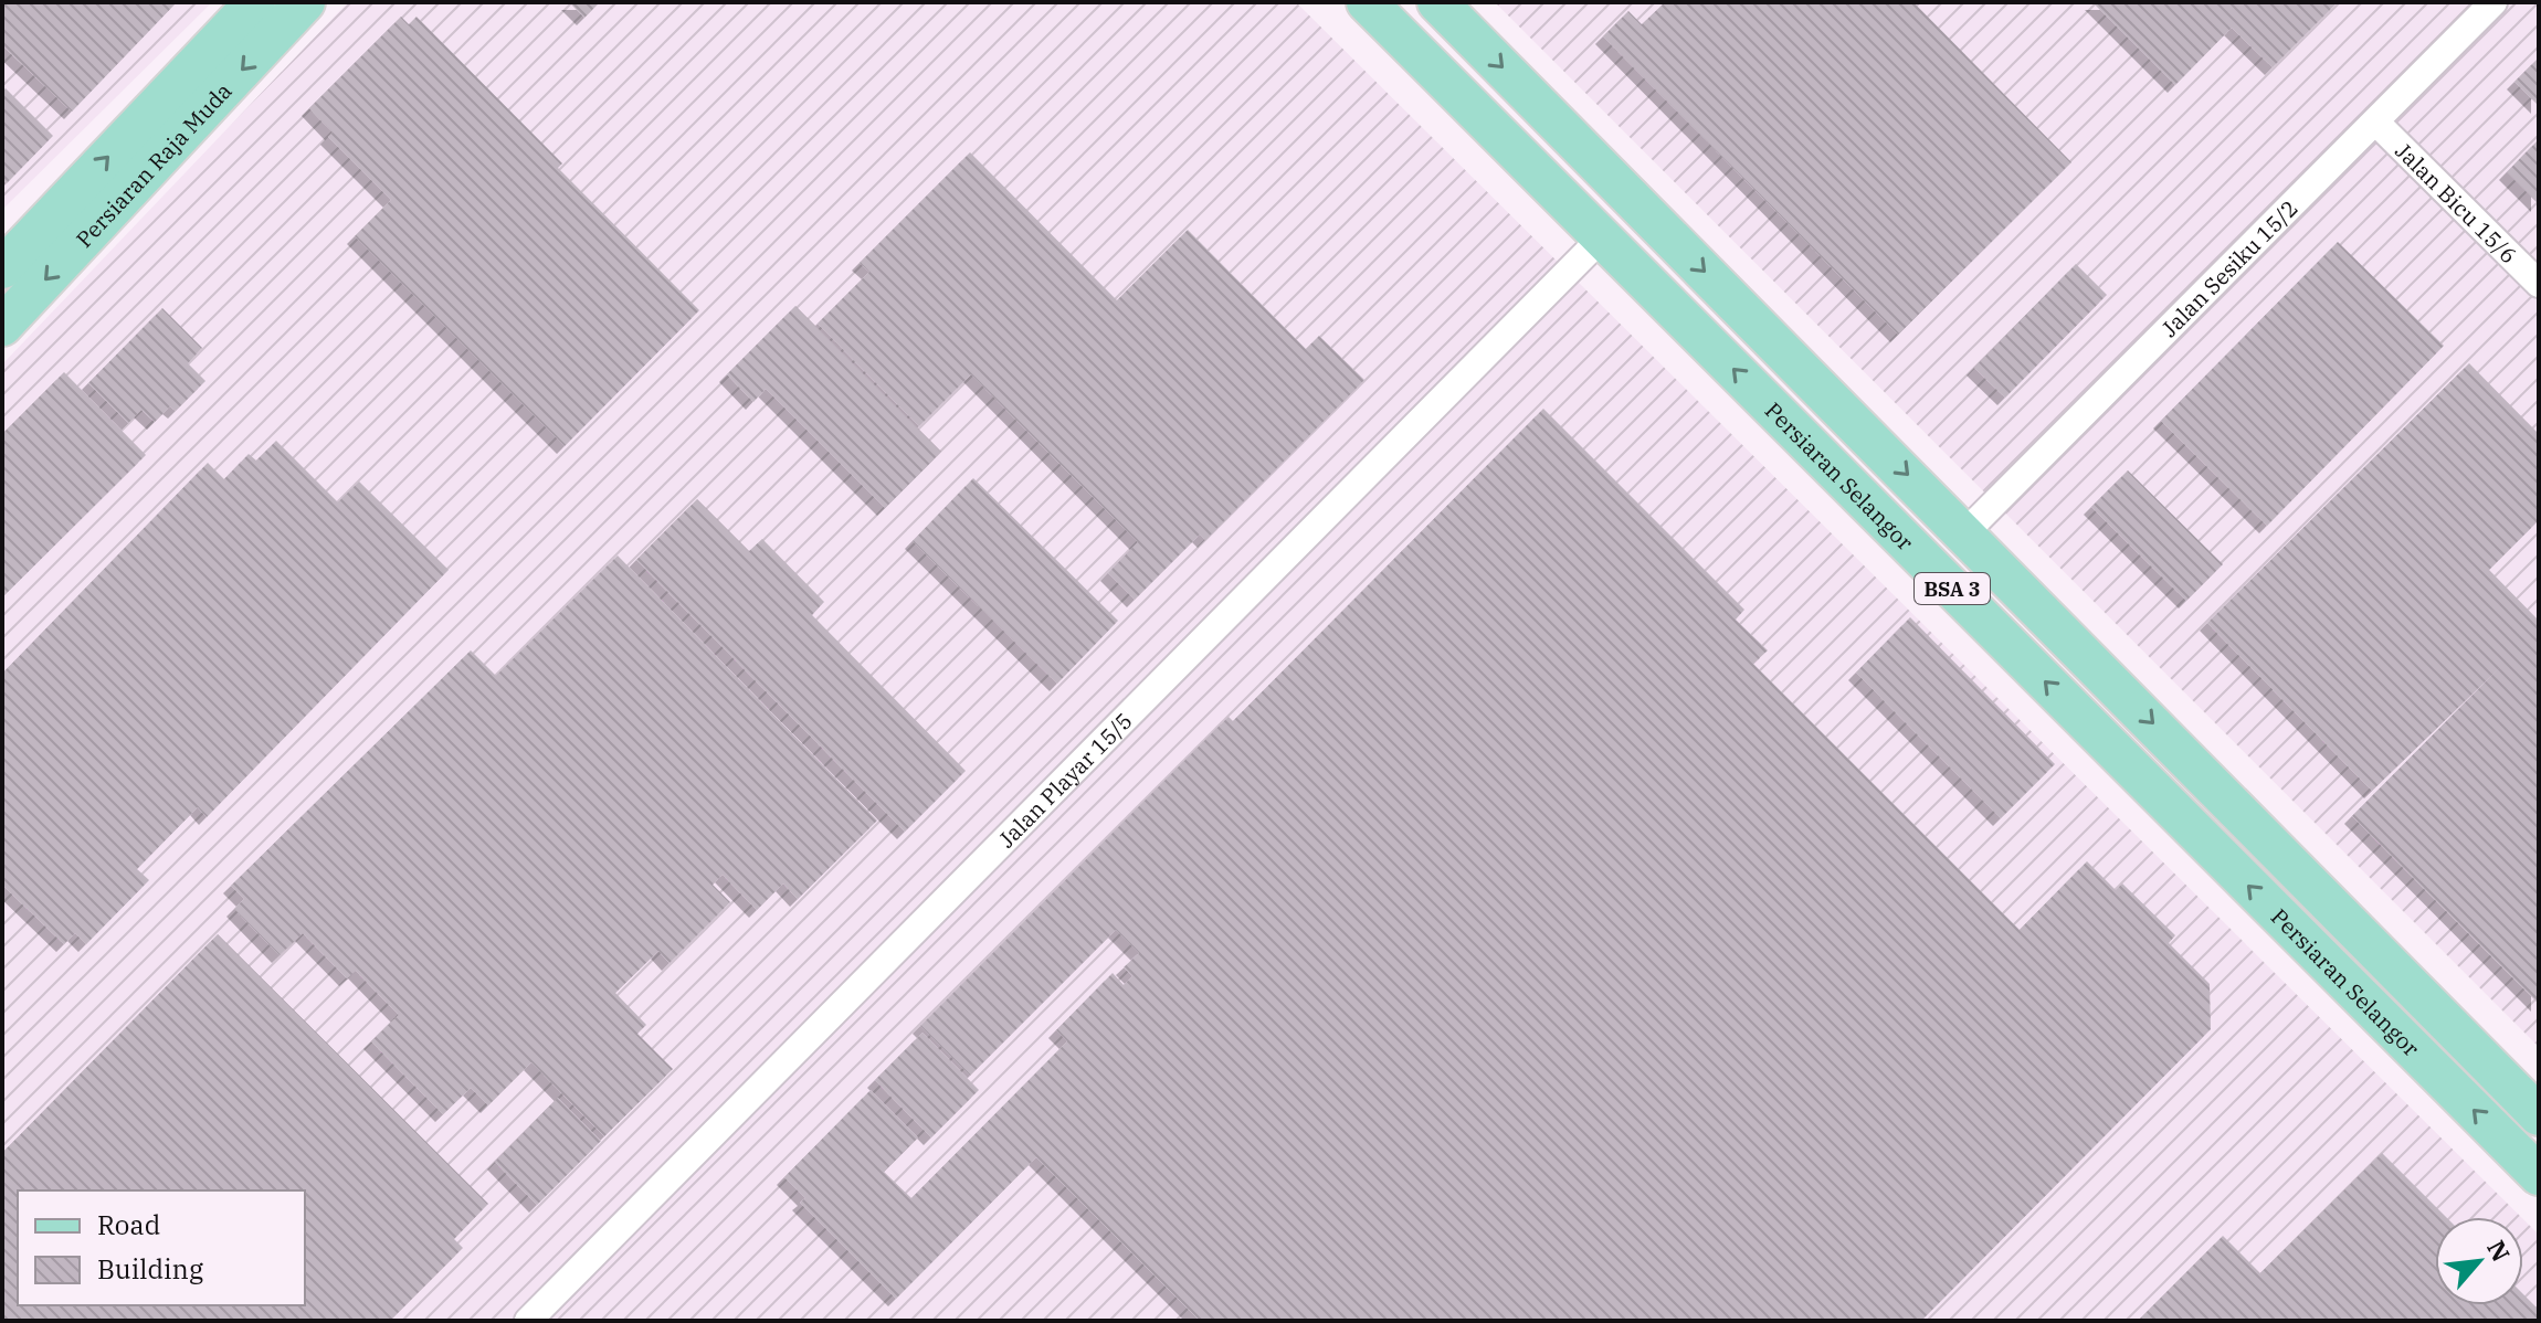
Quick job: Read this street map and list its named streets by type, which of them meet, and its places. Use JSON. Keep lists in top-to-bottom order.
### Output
{
  "streets": {
    "main road": ["Persiaran Raja Muda", "Persiaran Selangor", "BSA 3"],
    "street": ["Jalan Bicu 15/6", "Jalan Sesiku 15/2", "Jalan Playar 15/5"]
  },
  "crossings": [
    ["Jalan Bicu 15/6", "Jalan Sesiku 15/2"],
    ["Jalan Sesiku 15/2", "Persiaran Selangor"],
    ["Persiaran Selangor", "Jalan Playar 15/5"]
  ],
  "legend": ["Road", "Building"],
  "north": "top right"
}
